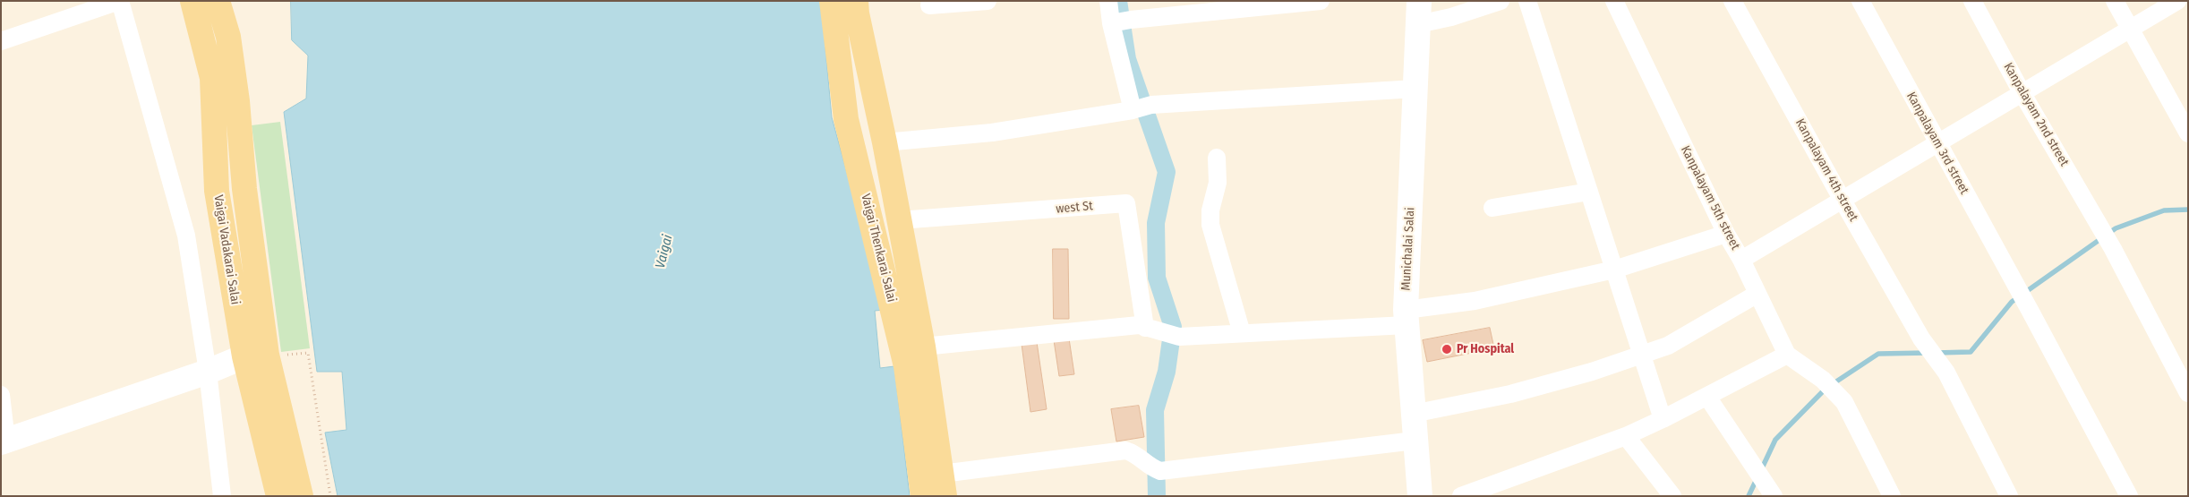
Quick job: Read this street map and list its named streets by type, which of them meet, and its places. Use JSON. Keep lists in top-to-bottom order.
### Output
{
  "streets": {
    "main road": ["Vaigai Thenkarai Salai", "Munichalai Salai", "Vaigai Vadakarai Salai"],
    "street": [
      "Kanpalayam 2nd street",
      "Kanpalayam 3rd street",
      "Kanpalayam 4th street",
      "Kanpalayam 5th street",
      "west St"
    ]
  },
  "crossings": [
    ["west St", "Vaigai Thenkarai Salai"]
  ],
  "water": ["Vaigai"],
  "places": ["Pr Hospital"]
}
